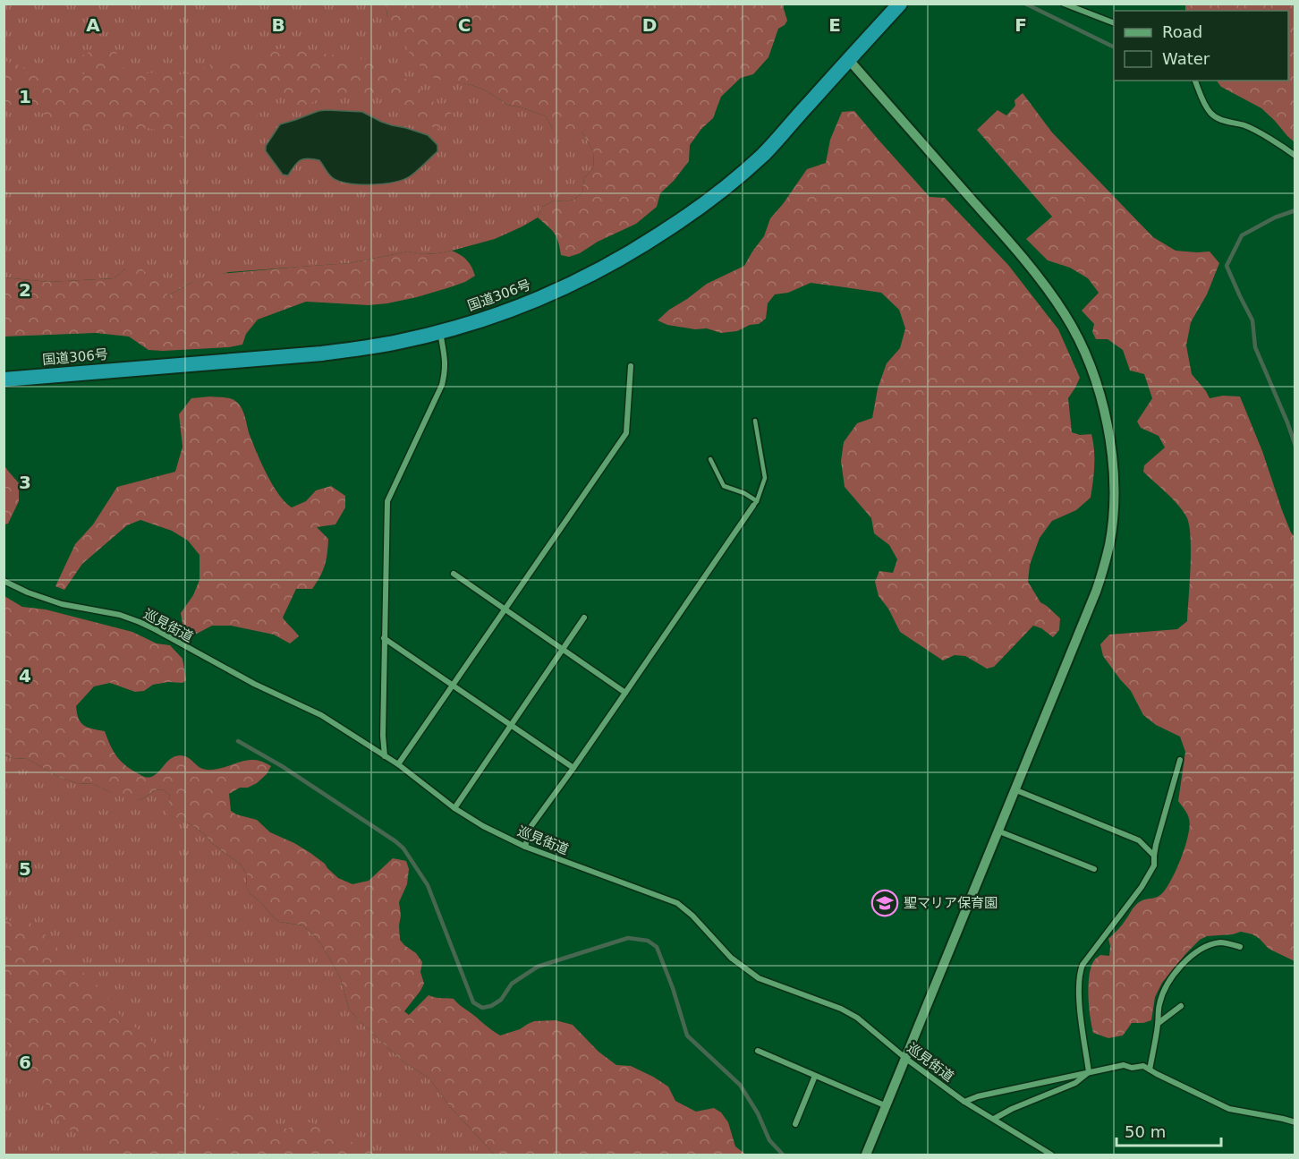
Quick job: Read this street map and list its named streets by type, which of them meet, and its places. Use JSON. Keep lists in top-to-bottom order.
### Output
{
  "streets": {
    "highway": ["国道306号"],
    "street": ["巡見街道"]
  },
  "places": {
    "school or university": ["聖マリア保育園"]
  },
  "legend": ["Road", "Water"],
  "scale_bar": "50 m",
  "grid": {
    "columns": [
      "A",
      "B",
      "C",
      "D",
      "E",
      "F"
    ],
    "rows": [
      "1",
      "2",
      "3",
      "4",
      "5",
      "6"
    ]
  }
}
